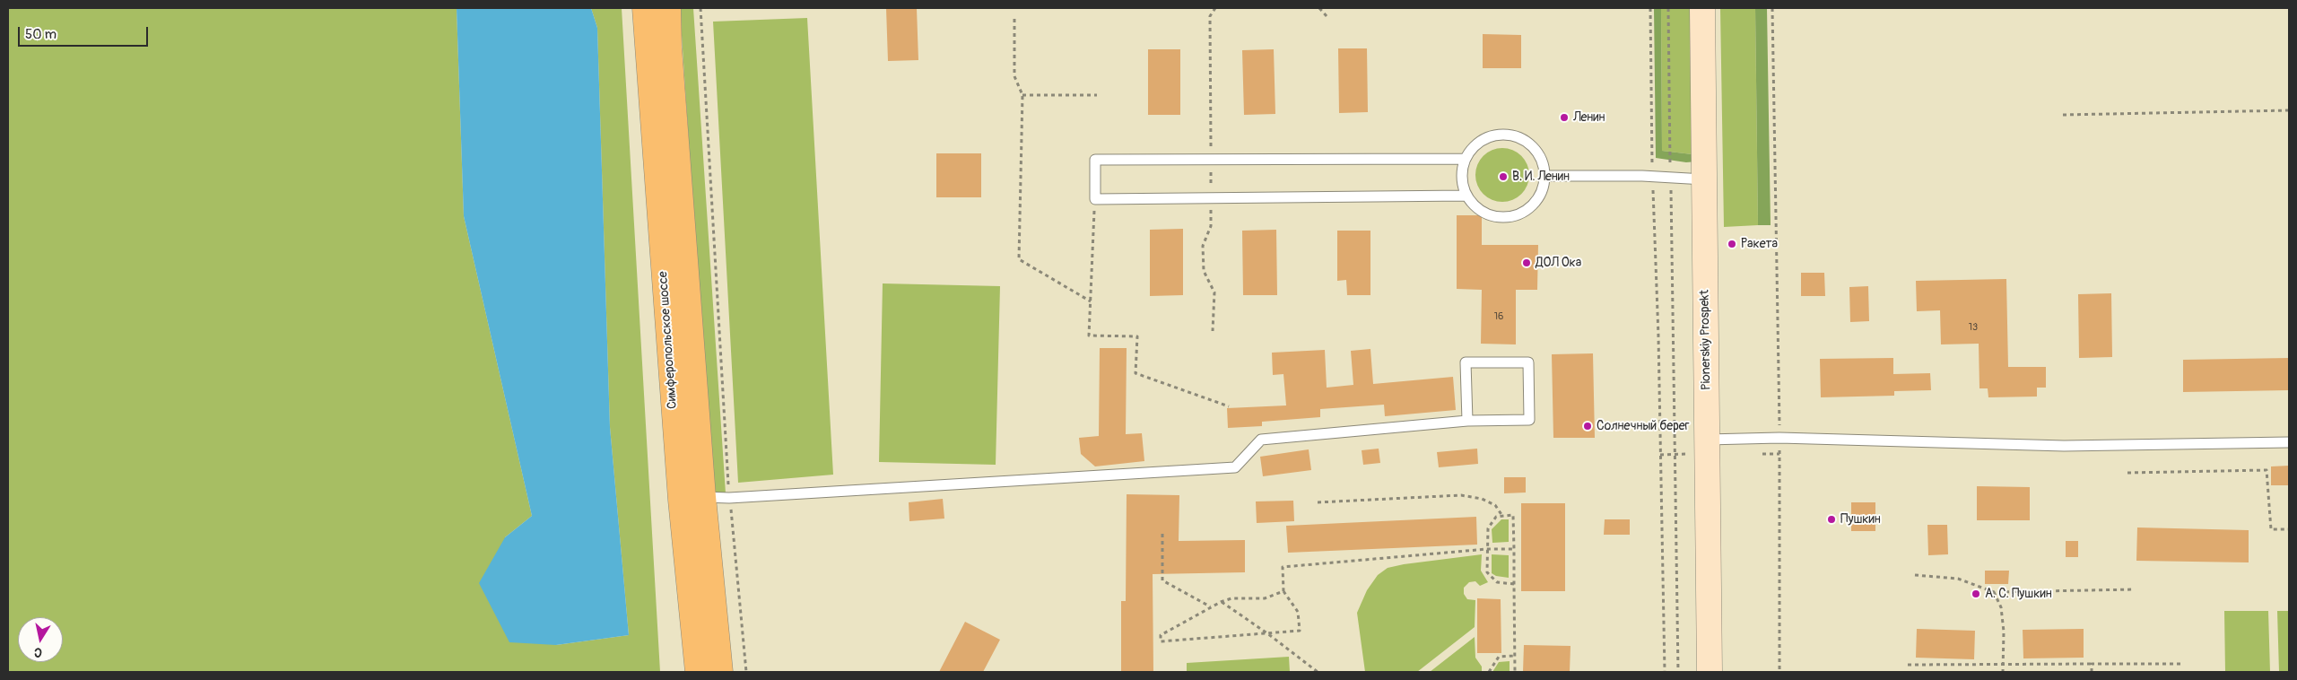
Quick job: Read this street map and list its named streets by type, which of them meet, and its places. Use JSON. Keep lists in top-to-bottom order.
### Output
{
  "streets": {
    "main road": ["Симферопольское шоссе"],
    "street": ["Pionerskiy Prospekt"]
  },
  "places": [
    "Ленин",
    "В. И. Ленин",
    "Ракета",
    "ДОЛ Ока",
    "Солнечный берег",
    "Пушкин",
    "А. С. Пушкин"
  ],
  "house_numbers": ["16", "13"],
  "scale_bar": "50 m",
  "north": "bottom"
}
